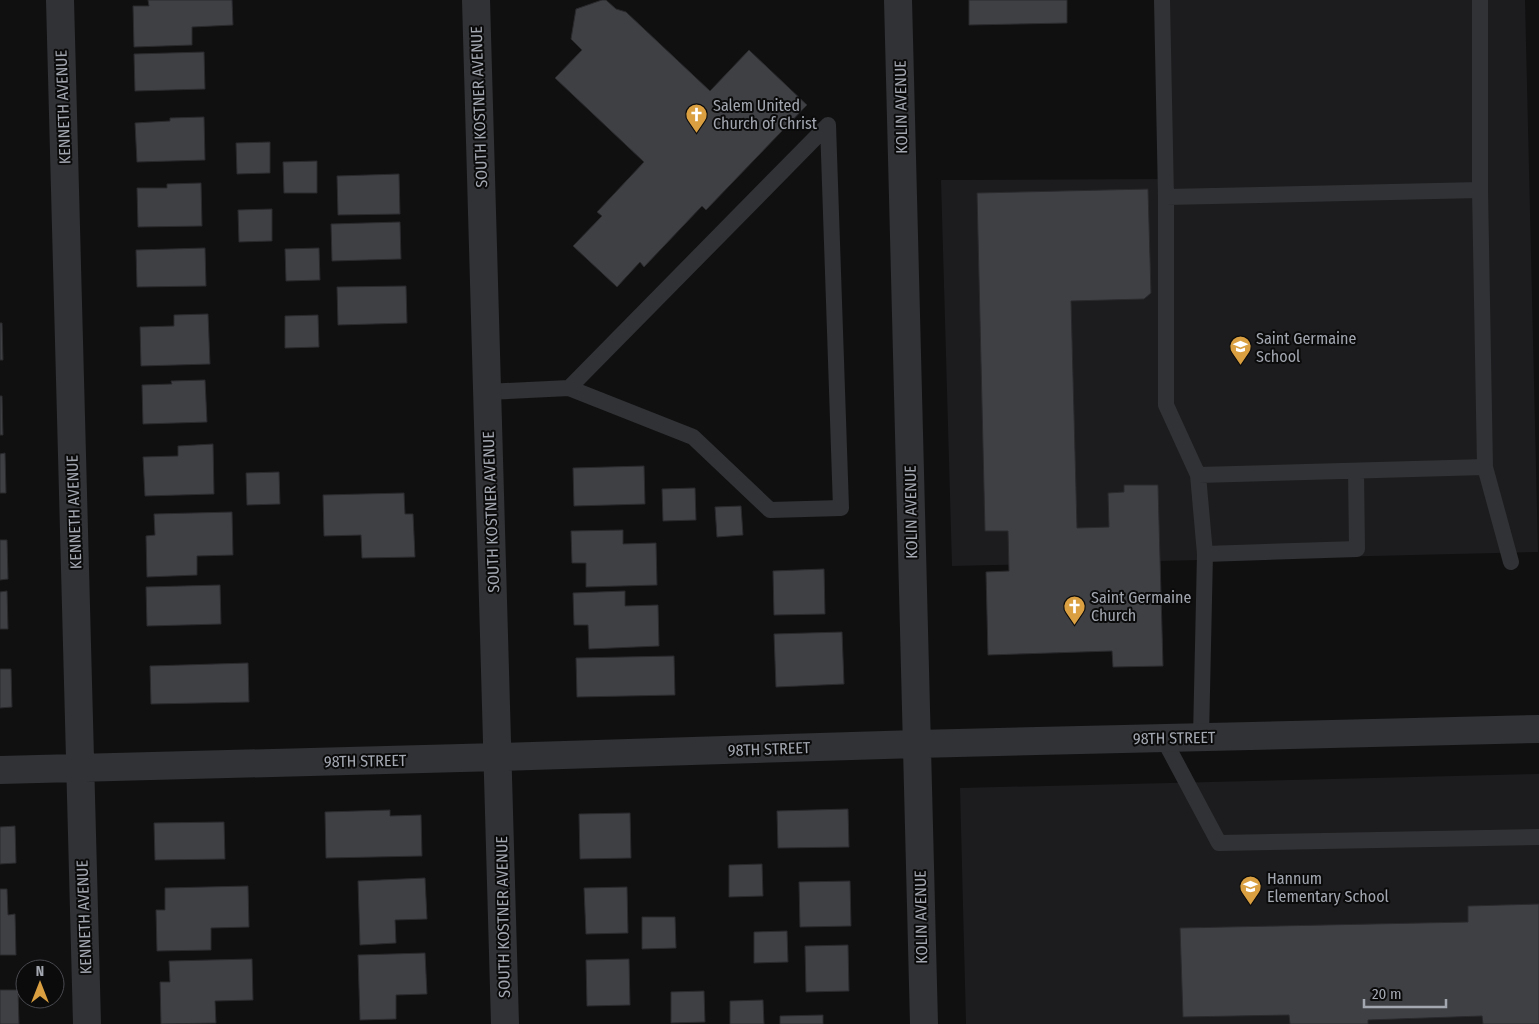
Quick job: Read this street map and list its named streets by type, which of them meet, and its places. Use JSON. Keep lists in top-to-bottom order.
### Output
{
  "streets": {
    "street": [
      "KENNETH AVENUE",
      "SOUTH KOSTNER AVENUE",
      "KOLIN AVENUE",
      "98TH STREET"
    ]
  },
  "crossings": [
    ["KENNETH AVENUE", "98TH STREET"],
    ["SOUTH KOSTNER AVENUE", "98TH STREET"],
    ["KOLIN AVENUE", "98TH STREET"]
  ],
  "places": {
    "church": ["Salem United Church of Christ", "Saint Germaine Church"],
    "school or university": ["Saint Germaine School", "Hannum Elementary School"]
  },
  "scale_bar": "20 m",
  "north": "top"
}
